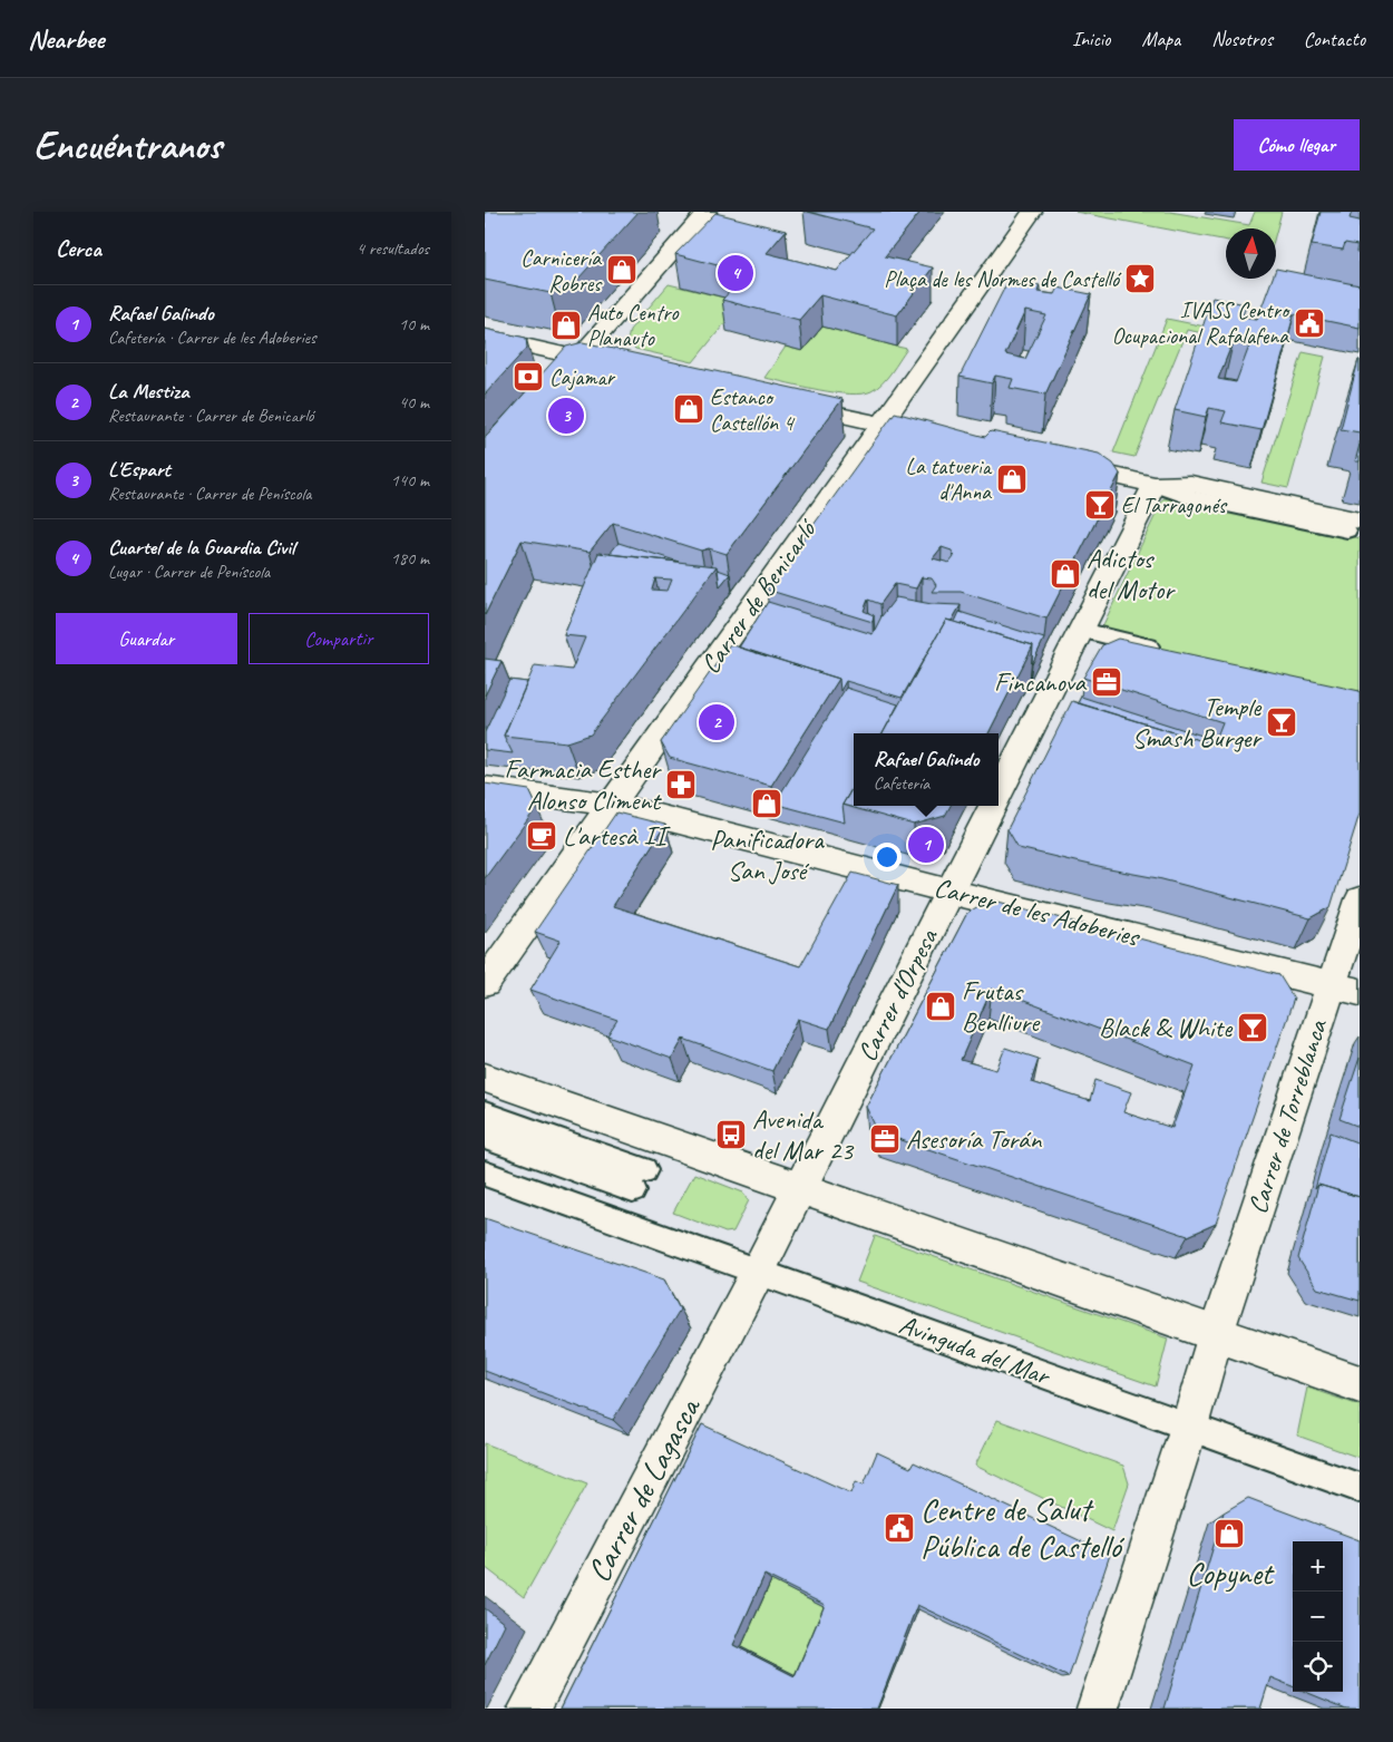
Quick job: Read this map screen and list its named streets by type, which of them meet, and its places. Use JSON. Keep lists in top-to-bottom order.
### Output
{
  "streets": {
    "street": [
      "Carrer de Benicarló",
      "Carrer de les Adoberies",
      "Carrer d'Orpesa",
      "Carrer de Torreblanca",
      "Carrer de Lagasca"
    ],
    "lane": ["Avinguda del Mar"]
  },
  "crossings": [
    ["Carrer de Benicarló", "Carrer de les Adoberies"],
    ["Carrer de les Adoberies", "Carrer d'Orpesa"],
    ["Carrer de les Adoberies", "Carrer de Torreblanca"],
    ["Avinguda del Mar", "Carrer de Lagasca"]
  ],
  "places": {
    "shop": [
      "Carnicería Robres",
      "Auto Centro Planauto",
      "Estanco Castellón 4",
      "La tatueria d'Anna",
      "Adictos del Motor",
      "Panificadora San José",
      "Frutas Benlliure",
      "Copynet"
    ],
    "place": ["Plaça de les Normes de Castelló"],
    "public building": ["IVASS Centro Ocupacional Rafalafena", "Centre de Salut Pública de Castelló"],
    "bank": ["Cajamar"],
    "bar": ["El Tarragonés", "Temple Smash Burger", "Black & White"],
    "office": ["Fincanova", "Asesoría Torán"],
    "pharmacy": ["Farmacia Esther Alonso Climent"],
    "cafe": ["L'artesà II"],
    "bus stop": ["Avenida del Mar 23"]
  },
  "north": "top",
  "page": {
    "header": "Nearbee",
    "nav": [
      "Inicio",
      "Mapa",
      "Nosotros",
      "Contacto"
    ],
    "buttons": [
      "Cómo llegar",
      ["Guardar", "Compartir"]
    ],
    "title": "Encuéntranos",
    "heading": ["Cerca", "4 resultados"],
    "pins": [
      "4",
      "3",
      "2",
      "1"
    ],
    "list": [
      {
        "mark": "1",
        "name": "Rafael Galindo",
        "note": "Cafetería · Carrer de les Adoberies",
        "value": "10 m"
      },
      {
        "mark": "2",
        "name": "La Mestiza",
        "note": "Restaurante · Carrer de Benicarló",
        "value": "40 m"
      },
      {
        "mark": "3",
        "name": "L'Espart",
        "note": "Restaurante · Carrer de Peníscola",
        "value": "140 m"
      },
      {
        "mark": "4",
        "name": "Cuartel de la Guardia Civil",
        "note": "Lugar · Carrer de Peníscola",
        "value": "180 m"
      }
    ],
    "popup": ["Rafael Galindo", "Cafetería"],
    "map_buttons": ["+", "−"]
  }
}
